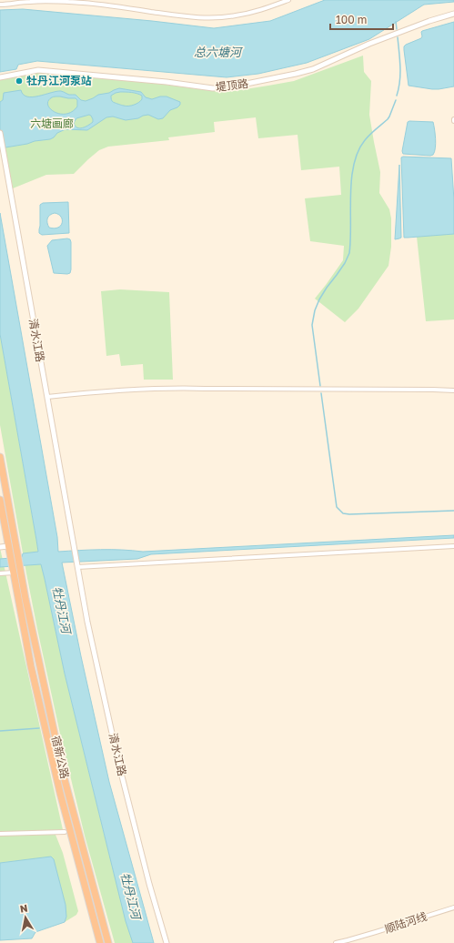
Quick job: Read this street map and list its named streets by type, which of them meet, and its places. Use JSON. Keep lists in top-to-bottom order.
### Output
{
  "streets": {
    "highway": ["宿新公路"],
    "street": ["堤顶路", "清水江路", "顺陆河线"]
  },
  "water": ["总六塘河", "牡丹江河"],
  "parks": ["六塘画廊"],
  "places": ["牡丹江河泵站"],
  "scale_bar": "100 m",
  "north": "top"
}
